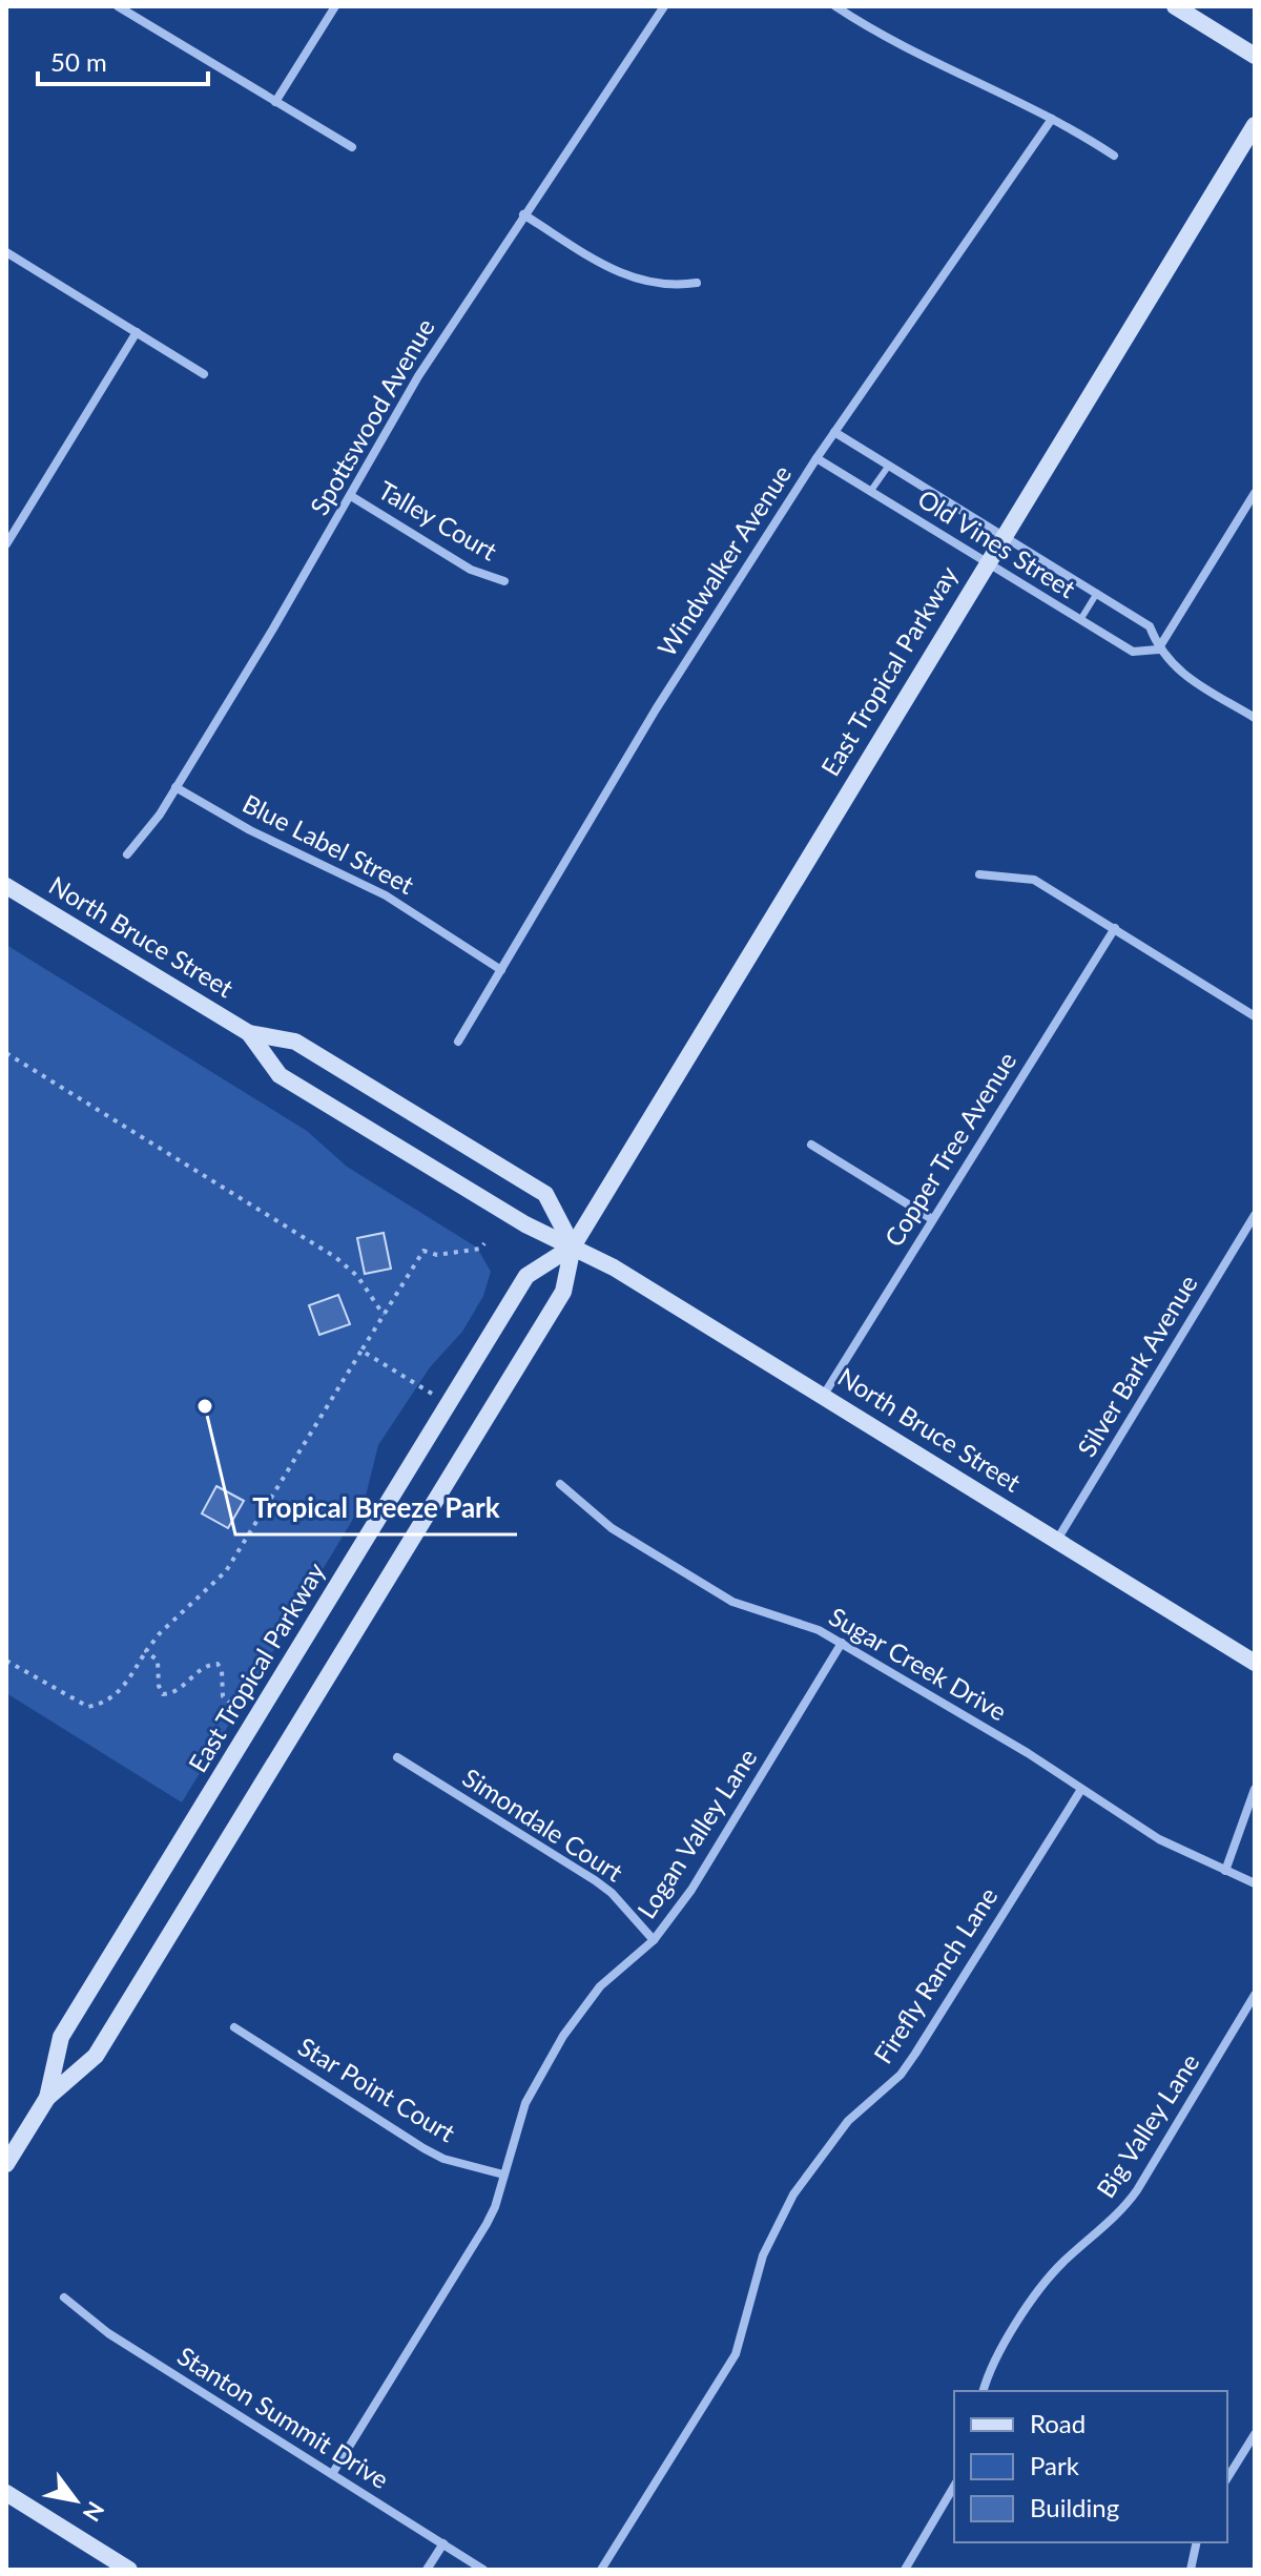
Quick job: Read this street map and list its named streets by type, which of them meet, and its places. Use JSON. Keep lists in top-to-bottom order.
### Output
{
  "streets": {
    "main road": ["East Tropical Parkway", "North Bruce Street"],
    "street": [
      "Spottswood Avenue",
      "Talley Court",
      "Old Vines Street",
      "Windwalker Avenue",
      "Blue Label Street",
      "Copper Tree Avenue",
      "Silver Bark Avenue",
      "Sugar Creek Drive",
      "Simondale Court",
      "Logan Valley Lane",
      "Firefly Ranch Lane",
      "Star Point Court",
      "Big Valley Lane",
      "Stanton Summit Drive"
    ]
  },
  "crossings": [
    ["Spottswood Avenue", "Talley Court"],
    ["Spottswood Avenue", "Blue Label Street"],
    ["Old Vines Street", "Windwalker Avenue"],
    ["Old Vines Street", "East Tropical Parkway"],
    ["Windwalker Avenue", "Blue Label Street"],
    ["East Tropical Parkway", "North Bruce Street"],
    ["North Bruce Street", "Copper Tree Avenue"],
    ["North Bruce Street", "Silver Bark Avenue"],
    ["Sugar Creek Drive", "Logan Valley Lane"],
    ["Sugar Creek Drive", "Firefly Ranch Lane"],
    ["Simondale Court", "Logan Valley Lane"],
    ["Logan Valley Lane", "Star Point Court"],
    ["Logan Valley Lane", "Stanton Summit Drive"]
  ],
  "places": ["Tropical Breeze Park"],
  "legend": ["Road", "Park", "Building"],
  "scale_bar": "50 m",
  "north": "bottom right"
}
